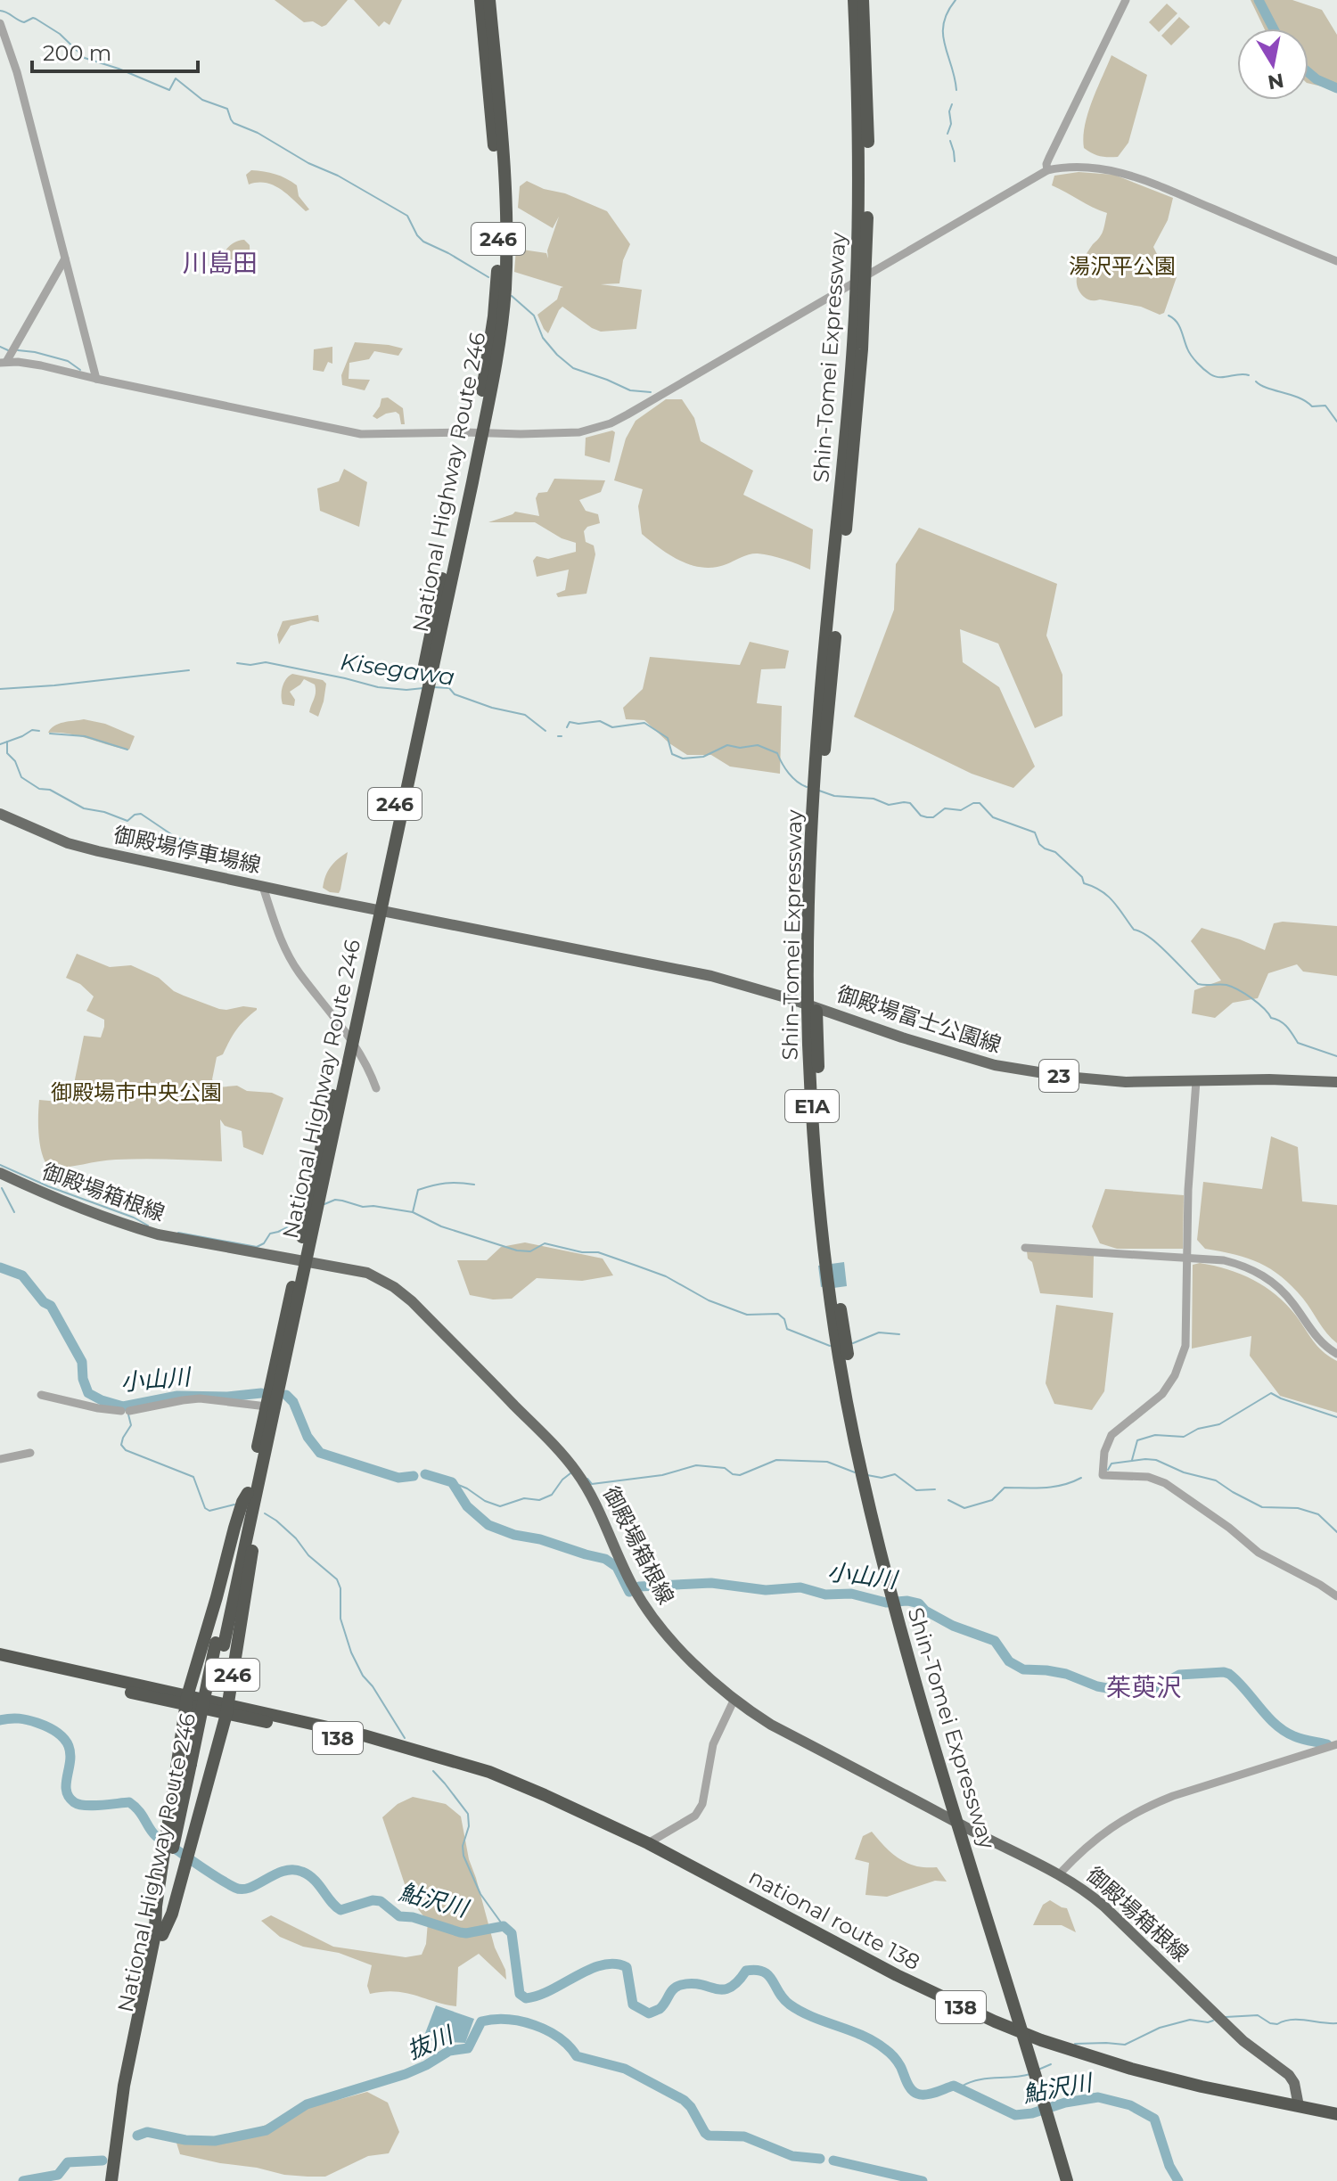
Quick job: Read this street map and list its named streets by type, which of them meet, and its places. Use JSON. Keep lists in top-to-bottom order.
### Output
{
  "streets": {
    "highway": [
      "246",
      "Shin-Tomei Expressway",
      "National Highway Route 246",
      "E1A",
      "138",
      "national route 138"
    ],
    "main road": [
      "御殿場停車場線",
      "御殿場富士公園線",
      "23",
      "御殿場箱根線"
    ]
  },
  "crossings": [
    ["246", "National Highway Route 246"],
    ["246", "138"],
    ["246", "national route 138"],
    ["National Highway Route 246", "御殿場停車場線"],
    ["National Highway Route 246", "御殿場富士公園線"],
    ["National Highway Route 246", "御殿場箱根線"],
    ["御殿場停車場線", "御殿場富士公園線"],
    ["御殿場箱根線", "national route 138"],
    ["138", "national route 138"]
  ],
  "districts": ["川島田", "茱萸沢"],
  "water": [
    "Kisegawa",
    "小山川",
    "鮎沢川",
    "抜川"
  ],
  "parks": ["湯沢平公園", "御殿場市中央公園"],
  "scale_bar": "200 m",
  "north": "bottom"
}
